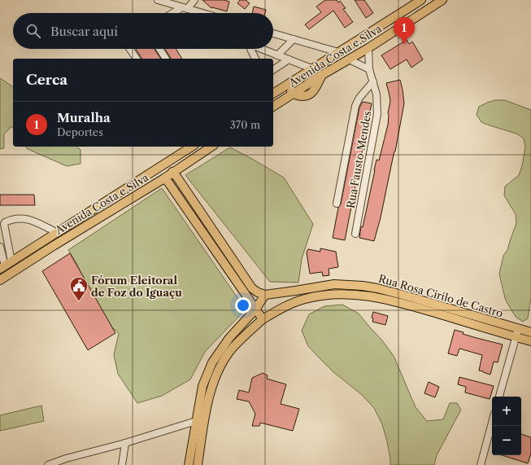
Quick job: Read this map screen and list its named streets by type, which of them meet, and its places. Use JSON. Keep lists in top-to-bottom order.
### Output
{
  "streets": {
    "main road": ["Avenida Costa e Silva", "Rua Rosa Cirilo de Castro"],
    "street": ["Rua Fausto Mendes"]
  },
  "crossings": [
    ["Avenida Costa e Silva", "Rua Fausto Mendes"]
  ],
  "places": {
    "public building": ["Fórum Eleitoral de Foz do Iguaçu"]
  },
  "page": {
    "search": "Buscar aquí",
    "pins": "1",
    "heading": "Cerca",
    "list": [
      {
        "mark": "1",
        "name": "Muralha",
        "note": "Deportes",
        "value": "370 m"
      }
    ],
    "map_buttons": ["+", "−"]
  }
}
